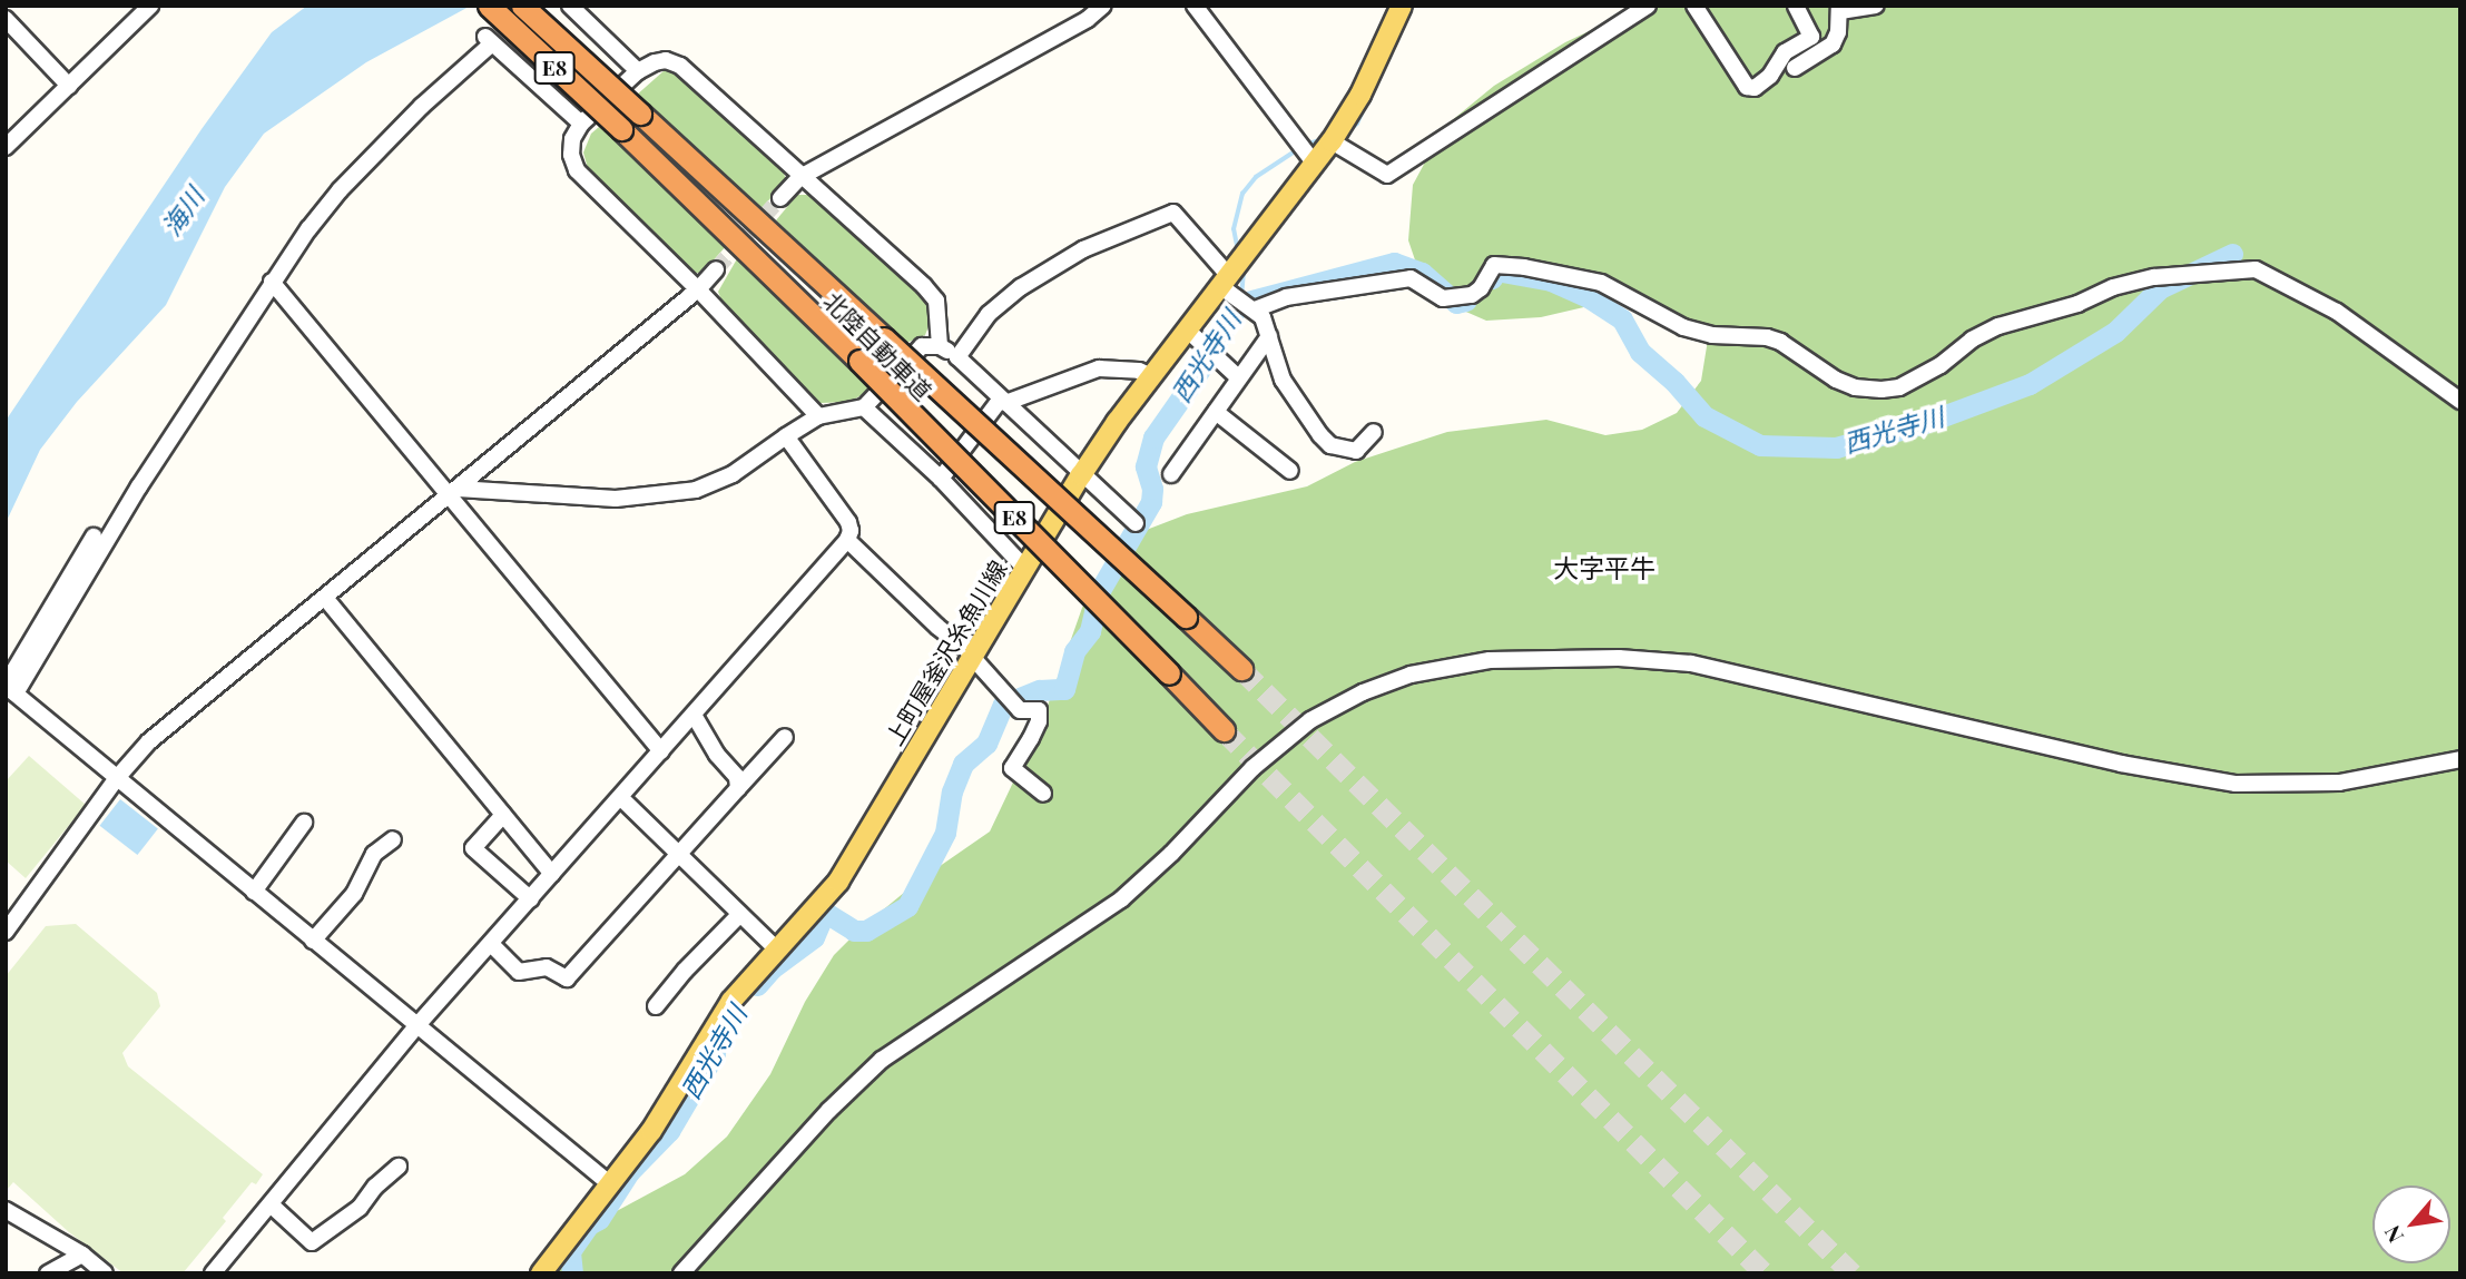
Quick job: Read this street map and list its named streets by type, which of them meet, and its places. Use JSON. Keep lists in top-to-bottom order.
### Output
{
  "streets": {
    "highway": ["E8", "北陸自動車道"],
    "main road": ["上町屋釜沢糸魚川線"]
  },
  "districts": ["大字平牛"],
  "water": ["海川", "西光寺川"],
  "north": "bottom left"
}
